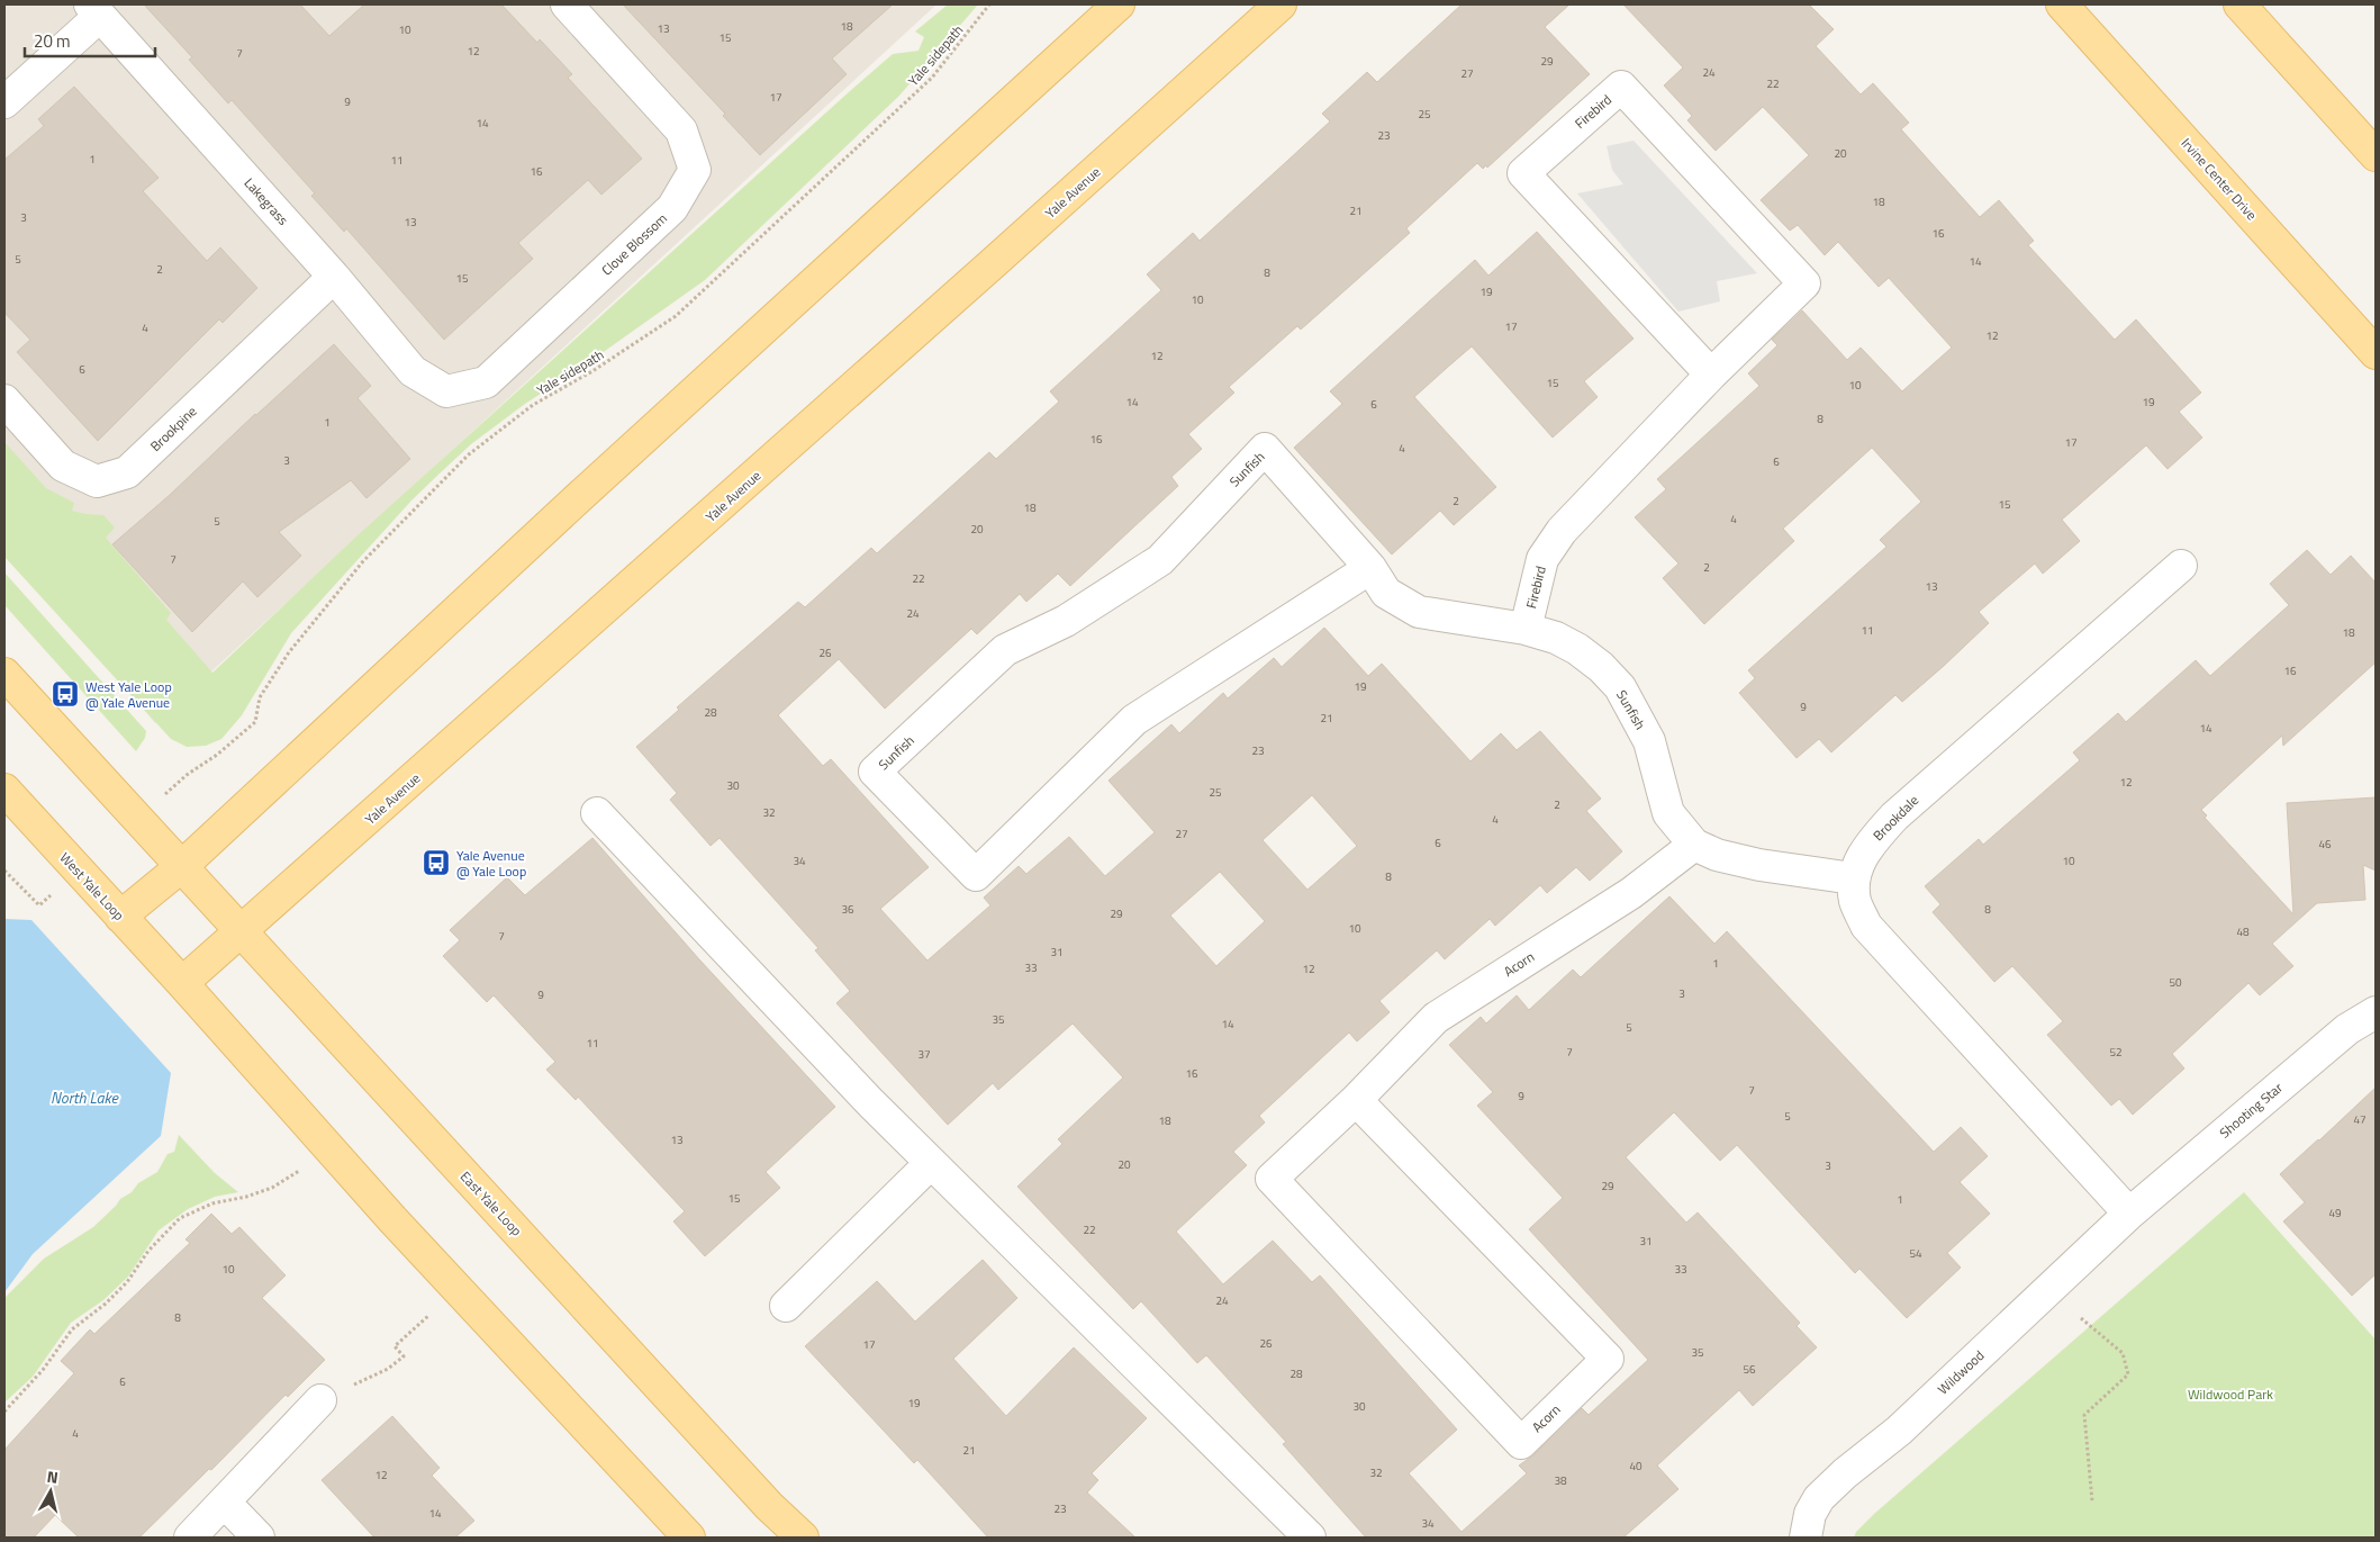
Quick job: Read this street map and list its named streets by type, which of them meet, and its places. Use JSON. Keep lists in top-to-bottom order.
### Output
{
  "streets": {
    "main road": [
      "Irvine Center Drive",
      "Yale Avenue",
      "West Yale Loop",
      "East Yale Loop"
    ],
    "street": [
      "Firebird",
      "Lakegrass",
      "Clove Blossom",
      "Brookpine",
      "Sunfish",
      "Brookdale",
      "Acorn",
      "Shooting Star",
      "Wildwood"
    ],
    "path": ["Yale sidepath"]
  },
  "crossings": [
    ["Firebird", "Sunfish"],
    ["Yale Avenue", "West Yale Loop"],
    ["Yale Avenue", "East Yale Loop"],
    ["Lakegrass", "Clove Blossom"],
    ["Lakegrass", "Brookpine"],
    ["Sunfish", "Brookdale"],
    ["Sunfish", "Acorn"],
    ["Shooting Star", "Wildwood"]
  ],
  "water": ["North Lake"],
  "parks": ["Wildwood Park"],
  "places": {
    "bus stop": ["West Yale Loop @ Yale Avenue", "Yale Avenue @ Yale Loop"]
  },
  "house_numbers": [
    "18",
    "13",
    "10",
    "15",
    "12",
    "7",
    "29",
    "24",
    "27",
    "22",
    "17",
    "9",
    "25",
    "14",
    "23",
    "20",
    "1",
    "11",
    "16",
    "18",
    "21",
    "3",
    "13",
    "16",
    "5",
    "14",
    "2",
    "8",
    "15",
    "19",
    "10",
    "17",
    "4",
    "12",
    "12",
    "6",
    "15",
    "10",
    "14",
    "19",
    "6",
    "8",
    "1",
    "16",
    "17",
    "4",
    "3",
    "6",
    "2",
    "15",
    "18",
    "4",
    "5",
    "20",
    "7",
    "2",
    "22",
    "13",
    "24",
    "11",
    "18",
    "26",
    "16",
    "19",
    "9",
    "28",
    "21",
    "14",
    "23",
    "12",
    "30",
    "25",
    "2",
    "32",
    "4",
    "27",
    "6",
    "46",
    "34",
    "10",
    "8",
    "36",
    "8",
    "29",
    "10",
    "48",
    "7",
    "31",
    "1",
    "33",
    "12",
    "50",
    "3",
    "9",
    "35",
    "14",
    "5",
    "11",
    "7",
    "52",
    "37",
    "16",
    "7",
    "9",
    "5",
    "47",
    "18",
    "13",
    "20",
    "3",
    "29",
    "15",
    "1",
    "49",
    "22",
    "31",
    "54",
    "10",
    "33",
    "24",
    "8",
    "26",
    "17",
    "35",
    "56",
    "28",
    "6",
    "19",
    "30",
    "4",
    "21",
    "40",
    "32",
    "12",
    "38",
    "23",
    "14",
    "34"
  ],
  "scale_bar": "20 m",
  "north": "top"
}
